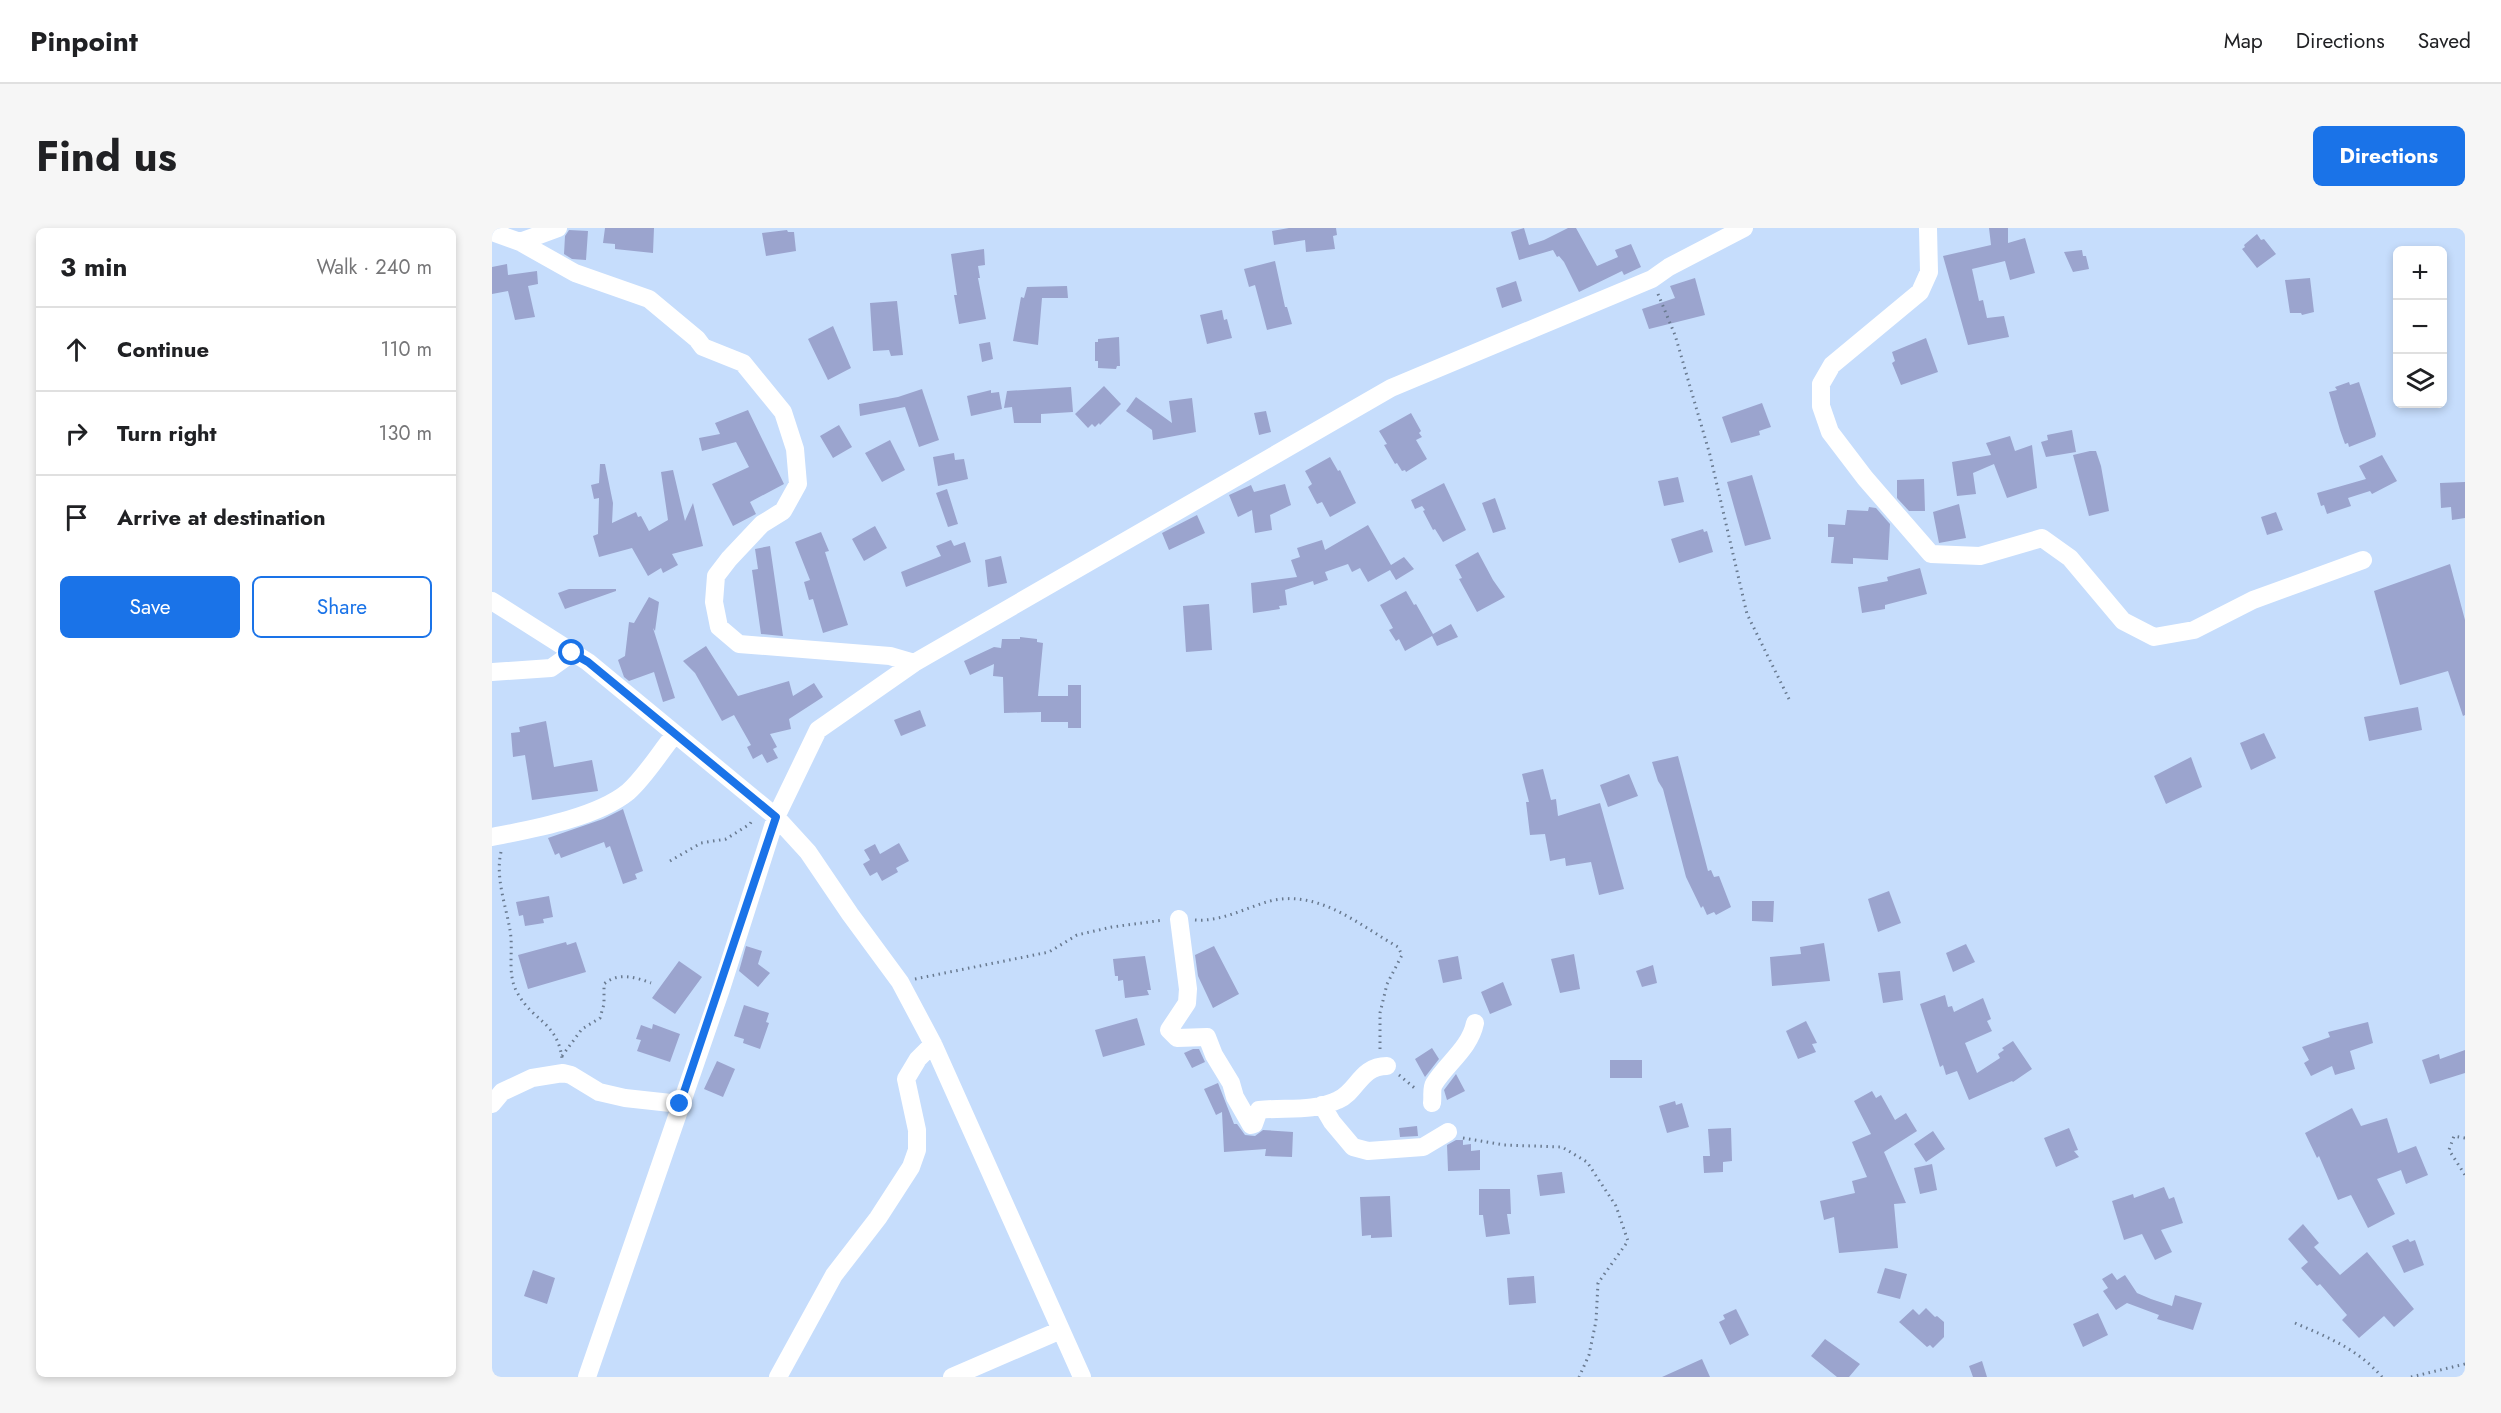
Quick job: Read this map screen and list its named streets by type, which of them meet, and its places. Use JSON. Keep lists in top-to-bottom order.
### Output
{
  "page": {
    "header": "Pinpoint",
    "nav": ["Map", "Directions", "Saved"],
    "title": "Find us",
    "buttons": [
      "Directions",
      ["Save", "Share"]
    ],
    "heading": ["3 min", "Walk · 240 m"],
    "map_buttons": ["+", "−"],
    "list": [
      ["Continue", "110 m"],
      ["Turn right", "130 m"],
      "Arrive at destination"
    ]
  }
}
